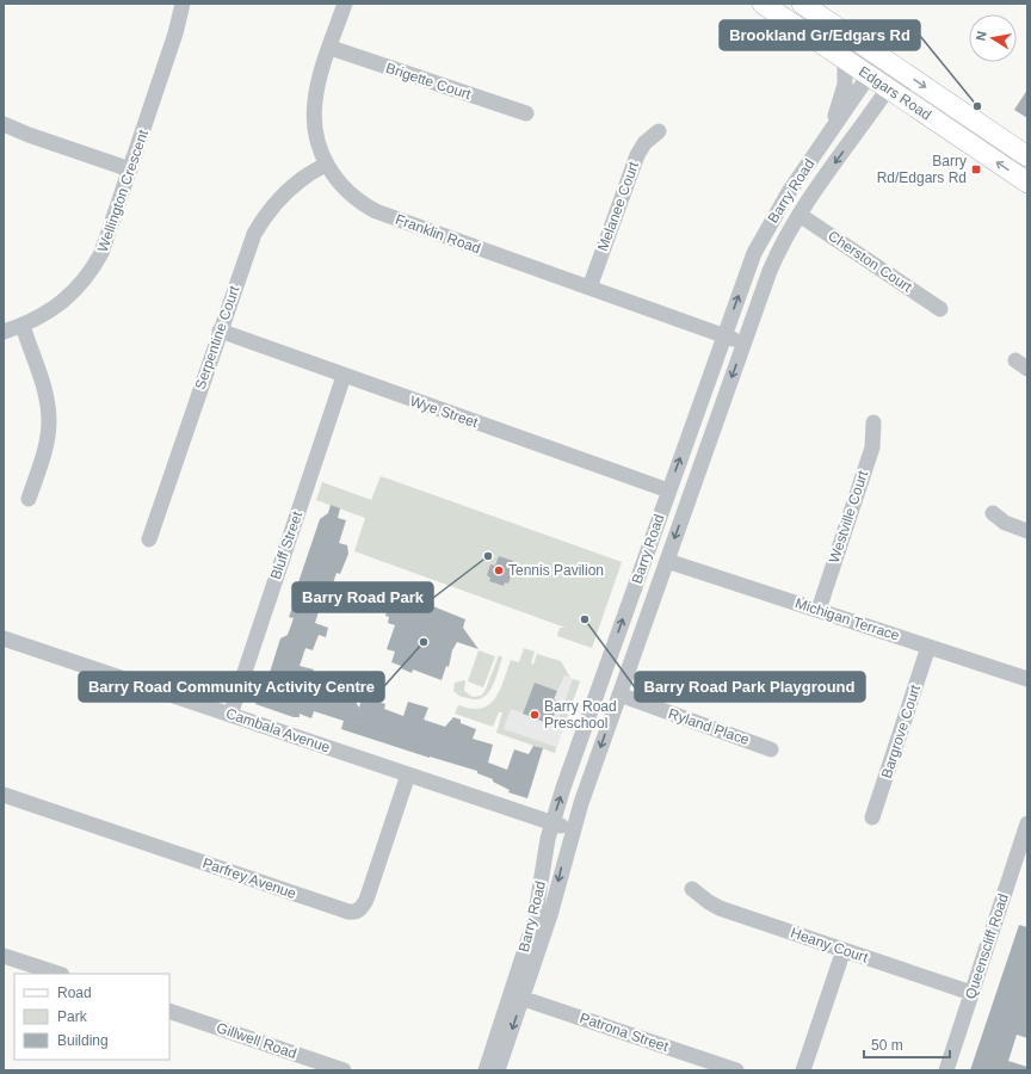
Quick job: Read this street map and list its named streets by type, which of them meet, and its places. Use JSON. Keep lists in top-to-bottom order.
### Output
{
  "streets": {
    "main road": ["Edgars Road"],
    "street": [
      "Brigette Court",
      "Wellington Crescent",
      "Barry Road",
      "Melanee Court",
      "Franklin Road",
      "Cherston Court",
      "Serpentine Court",
      "Wye Street",
      "Westville Court",
      "Bluff Street",
      "Michigan Terrace",
      "Ryland Place",
      "Cambala Avenue",
      "Bargrove Court",
      "Parfrey Avenue",
      "Heany Court",
      "Queenscliff Road",
      "Patrona Street",
      "Gillwell Road"
    ]
  },
  "crossings": [
    ["Brigette Court", "Franklin Road"],
    ["Edgars Road", "Barry Road"],
    ["Barry Road", "Franklin Road"],
    ["Barry Road", "Cherston Court"],
    ["Barry Road", "Wye Street"],
    ["Barry Road", "Michigan Terrace"],
    ["Barry Road", "Ryland Place"],
    ["Barry Road", "Cambala Avenue"],
    ["Barry Road", "Patrona Street"],
    ["Melanee Court", "Franklin Road"],
    ["Franklin Road", "Serpentine Court"],
    ["Serpentine Court", "Wye Street"],
    ["Wye Street", "Bluff Street"],
    ["Westville Court", "Michigan Terrace"],
    ["Bluff Street", "Cambala Avenue"],
    ["Michigan Terrace", "Bargrove Court"],
    ["Cambala Avenue", "Parfrey Avenue"],
    ["Heany Court", "Queenscliff Road"]
  ],
  "places": {
    "other": [
      "Brookland Gr/Edgars Rd",
      "Barry Road Park",
      "Tennis Pavilion",
      "Barry Road Park Playground",
      "Barry Road Community Activity Centre",
      "Barry Road Preschool"
    ],
    "transit": ["Barry Rd/Edgars Rd"]
  },
  "legend": ["Road", "Park", "Building"],
  "scale_bar": "50 m",
  "north": "left"
}
